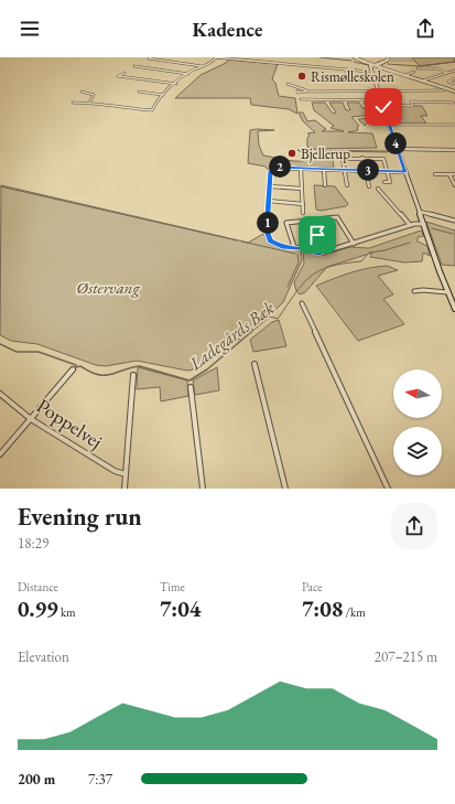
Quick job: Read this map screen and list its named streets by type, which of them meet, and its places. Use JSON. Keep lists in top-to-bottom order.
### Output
{
  "streets": {
    "street": ["Poppelvej"]
  },
  "water": ["Ladegårds Bæk"],
  "parks": ["Østervang"],
  "places": ["Rismølleskolen", "Bjellerup"],
  "north": "left",
  "page": {
    "header": "Kadence",
    "pins": [
      "4",
      "2",
      "3",
      "1"
    ],
    "heading": ["Evening run", "18:29"],
    "stats": [
      ["Distance", "0.99 km"],
      ["Time", "7:04"],
      ["Pace", "7:08 /km"]
    ],
    "chart": ["Elevation", "207–215 m"],
    "list": [
      {
        "name": "200 m",
        "note": "7:37"
      }
    ]
  }
}
